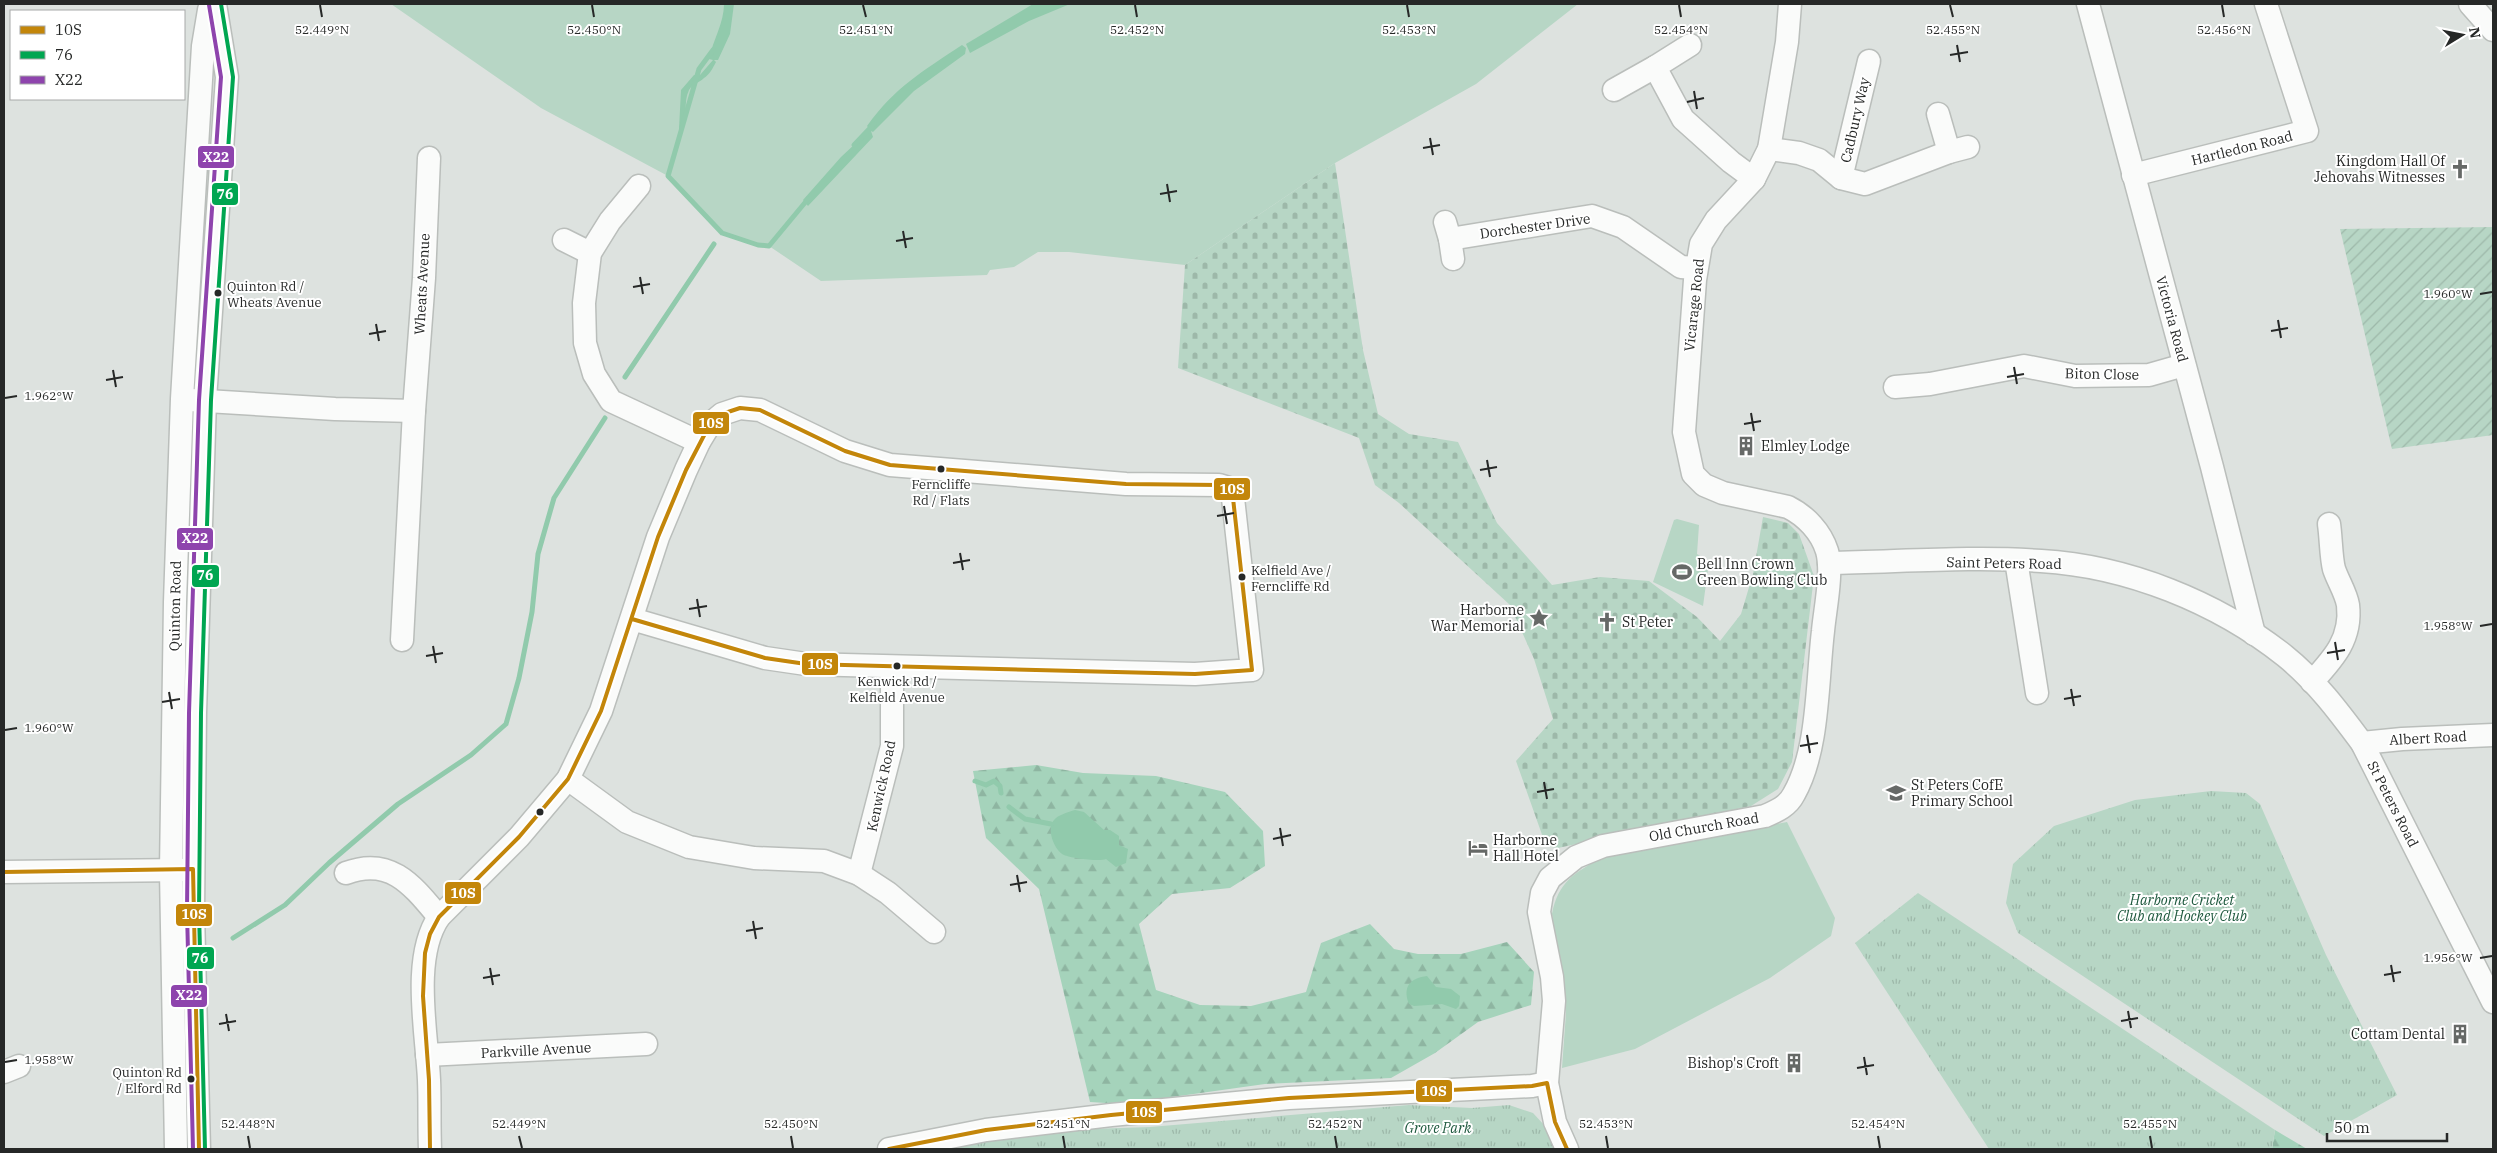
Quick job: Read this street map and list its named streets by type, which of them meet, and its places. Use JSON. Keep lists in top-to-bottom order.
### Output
{
  "streets": {
    "street": [
      "Cadbury Way",
      "Hartledon Road",
      "Dorchester Drive",
      "Wheats Avenue",
      "Vicarage Road",
      "Victoria Road",
      "Biton Close",
      "Saint Peters Road",
      "Quinton Road",
      "Albert Road",
      "Kenwick Road",
      "St Peters Road",
      "Old Church Road",
      "Parkville Avenue"
    ]
  },
  "crossings": [
    ["Cadbury Way", "Vicarage Road"],
    ["Hartledon Road", "Victoria Road"],
    ["Dorchester Drive", "Vicarage Road"],
    ["Vicarage Road", "Old Church Road"],
    ["Victoria Road", "Biton Close"],
    ["Victoria Road", "Saint Peters Road"],
    ["Victoria Road", "St Peters Road"],
    ["Saint Peters Road", "St Peters Road"],
    ["Saint Peters Road", "Old Church Road"],
    ["Albert Road", "St Peters Road"]
  ],
  "parks": ["Harborne Cricket Club and Hockey Club", "Grove Park"],
  "places": {
    "church": ["Kingdom Hall Of Jehovahs Witnesses", "St Peter"],
    "other": [
      "Quinton Rd / Wheats Avenue",
      "Ferncliffe Rd / Flats",
      "Kelfield Ave / Ferncliffe Rd",
      "Kenwick Rd / Kelfield Avenue",
      "Quinton Rd / Elford Rd"
    ],
    "building": ["Elmley Lodge", "Cottam Dental", "Bishop's Croft"],
    "sports": ["Bell Inn Crown Green Bowling Club"],
    "place": ["Harborne War Memorial"],
    "school or university": ["St Peters CofE Primary School"],
    "hotel": ["Harborne Hall Hotel"]
  },
  "lines": ["transit line 76", "transit line X22", "transit line 10S"],
  "legend": ["10S", "76", "X22"],
  "scale_bar": "50 m",
  "north": "right",
  "coordinates": [
    "52.449°N",
    "52.450°N",
    "52.451°N",
    "52.452°N",
    "52.453°N",
    "52.454°N",
    "52.455°N",
    "52.456°N",
    "1.960°W",
    "1.962°W",
    "1.958°W",
    "1.956°W",
    "52.448°N"
  ]
}
